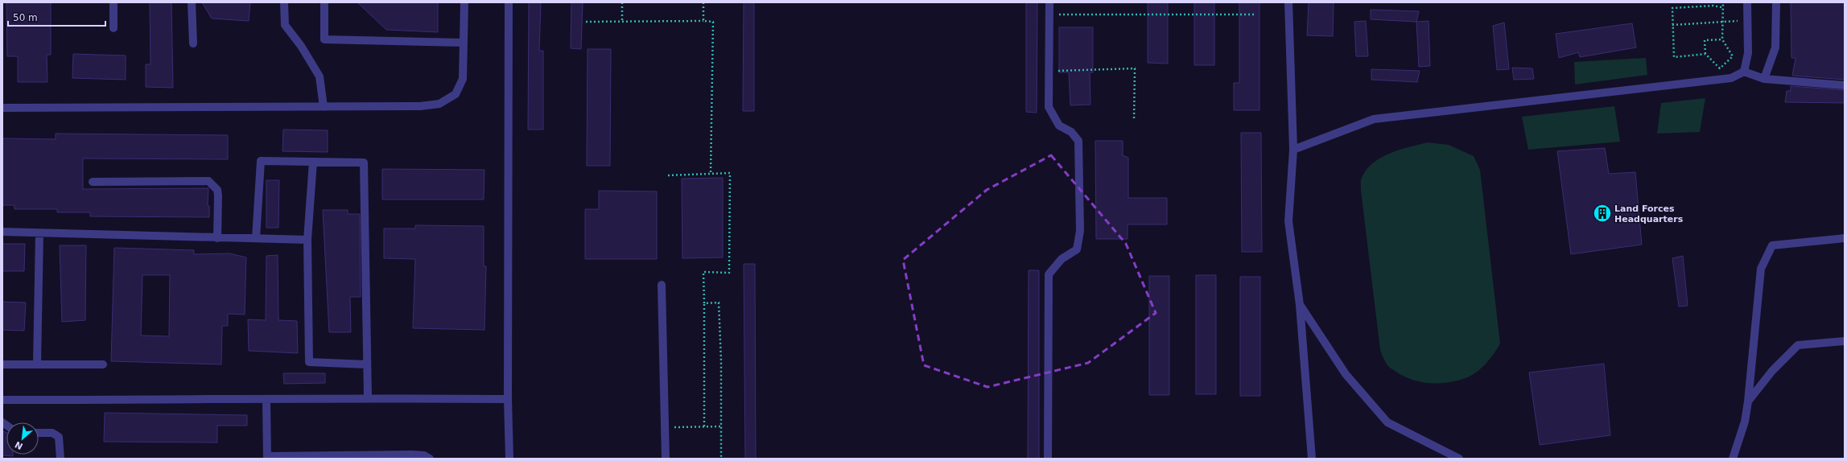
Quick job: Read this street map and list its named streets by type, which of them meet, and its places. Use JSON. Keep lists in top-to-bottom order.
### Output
{
  "places": {
    "building": ["Land Forces Headquarters"]
  },
  "scale_bar": "50 m",
  "north": "bottom left"
}
